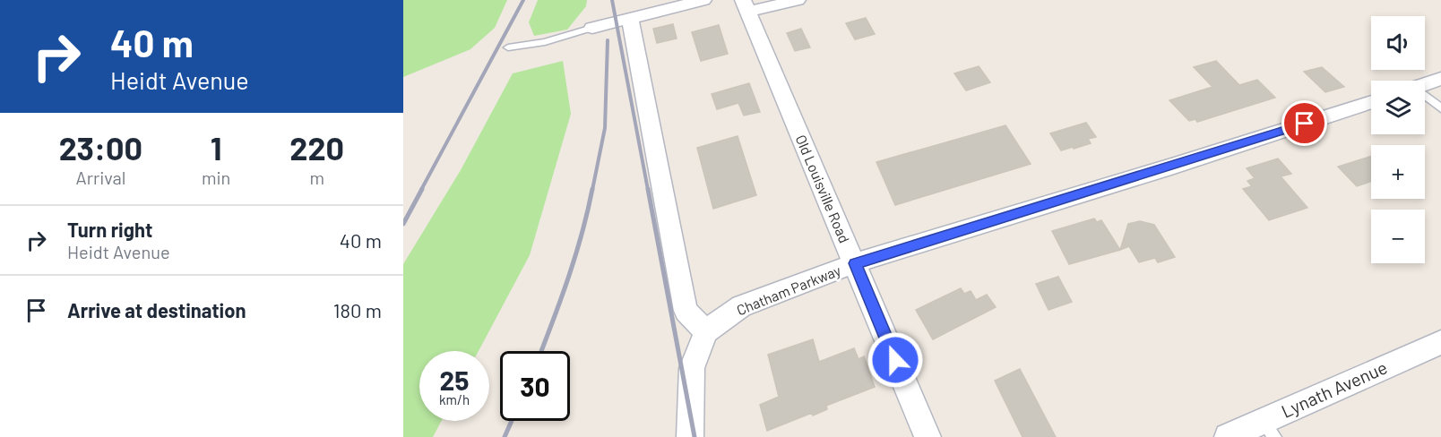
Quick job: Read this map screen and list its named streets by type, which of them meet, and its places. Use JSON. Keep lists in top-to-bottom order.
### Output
{
  "streets": {
    "street": ["Old Louisville Road", "Chatham Parkway", "Lynath Avenue"]
  },
  "crossings": [
    ["Old Louisville Road", "Chatham Parkway"]
  ],
  "page": {
    "turn": ["40 m", "Heidt Avenue"],
    "map_buttons": ["+", "−"],
    "eta": [
      "23:00",
      "Arrival",
      "1",
      "min",
      "220",
      "m"
    ],
    "list": [
      {
        "name": "Turn right",
        "note": "Heidt Avenue",
        "value": "40 m"
      },
      {
        "name": "Arrive at destination",
        "value": "180 m"
      }
    ],
    "speed": "25 km/h",
    "limit": "30"
  }
}
